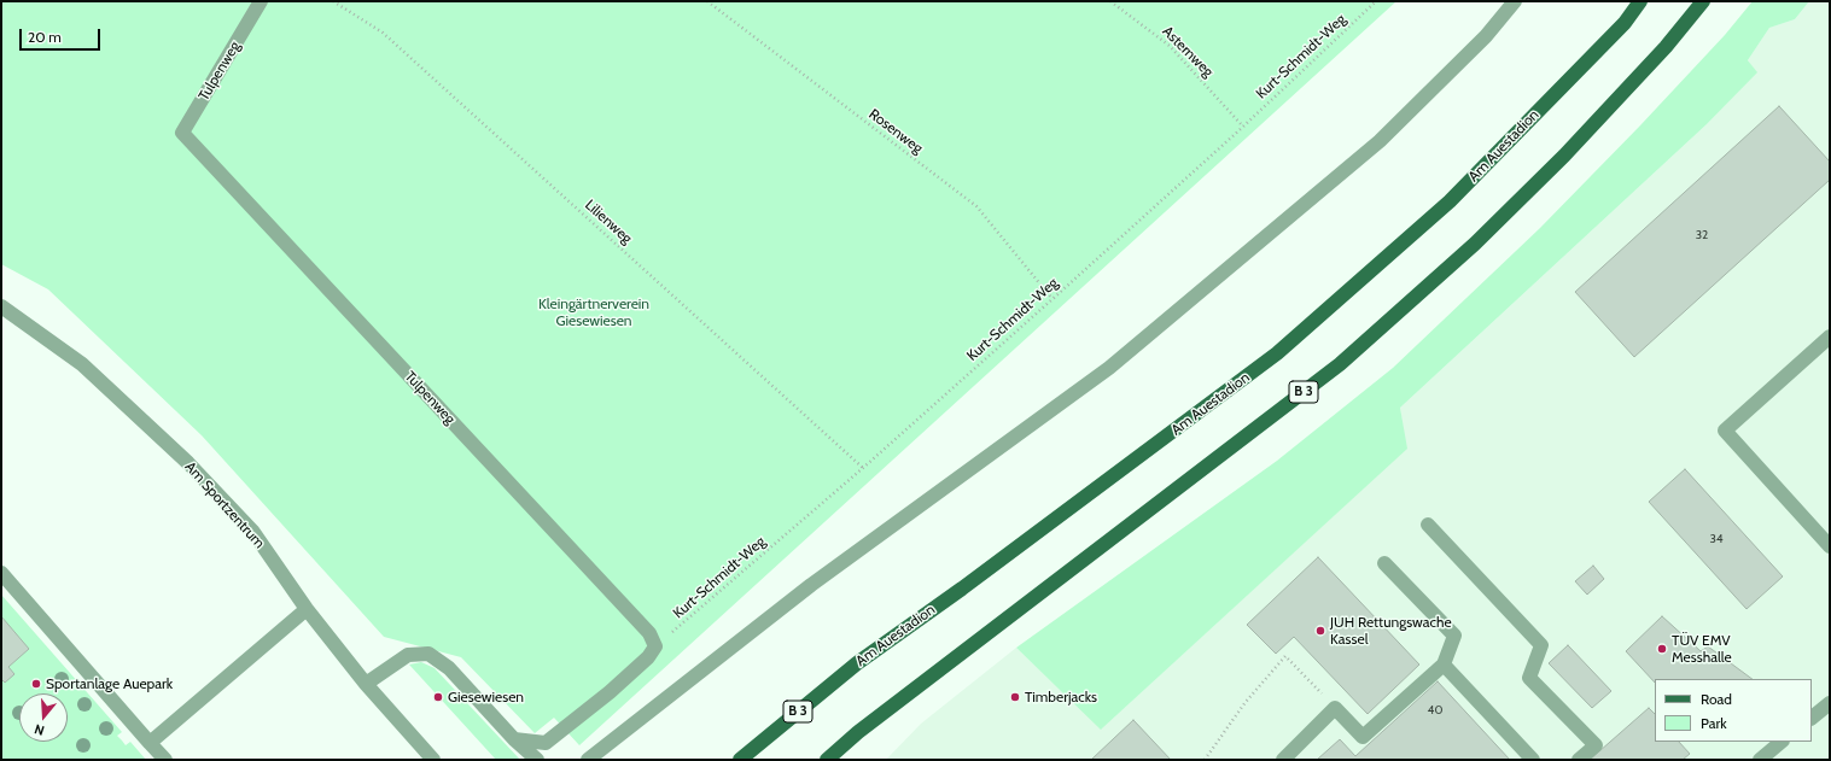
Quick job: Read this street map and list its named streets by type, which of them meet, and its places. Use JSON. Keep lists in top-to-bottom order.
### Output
{
  "streets": {
    "main road": ["Am Auestadion", "B 3"],
    "street": ["Tulpenweg", "Am Sportzentrum"],
    "path": [
      "Asternweg",
      "Kurt-Schmidt-Weg",
      "Rosenweg",
      "Lilienweg"
    ]
  },
  "crossings": [
    ["Asternweg", "Kurt-Schmidt-Weg"],
    ["Kurt-Schmidt-Weg", "Tulpenweg"],
    ["Kurt-Schmidt-Weg", "Rosenweg"],
    ["Kurt-Schmidt-Weg", "Lilienweg"]
  ],
  "parks": ["Kleingärtnerverein Giesewiesen"],
  "places": [
    "JUH Rettungswache Kassel",
    "TÜV EMV Messhalle",
    "Sportanlage Auepark",
    "Giesewiesen",
    "Timberjacks"
  ],
  "house_numbers": ["32", "34", "40"],
  "legend": ["Road", "Park"],
  "scale_bar": "20 m",
  "north": "bottom"
}
